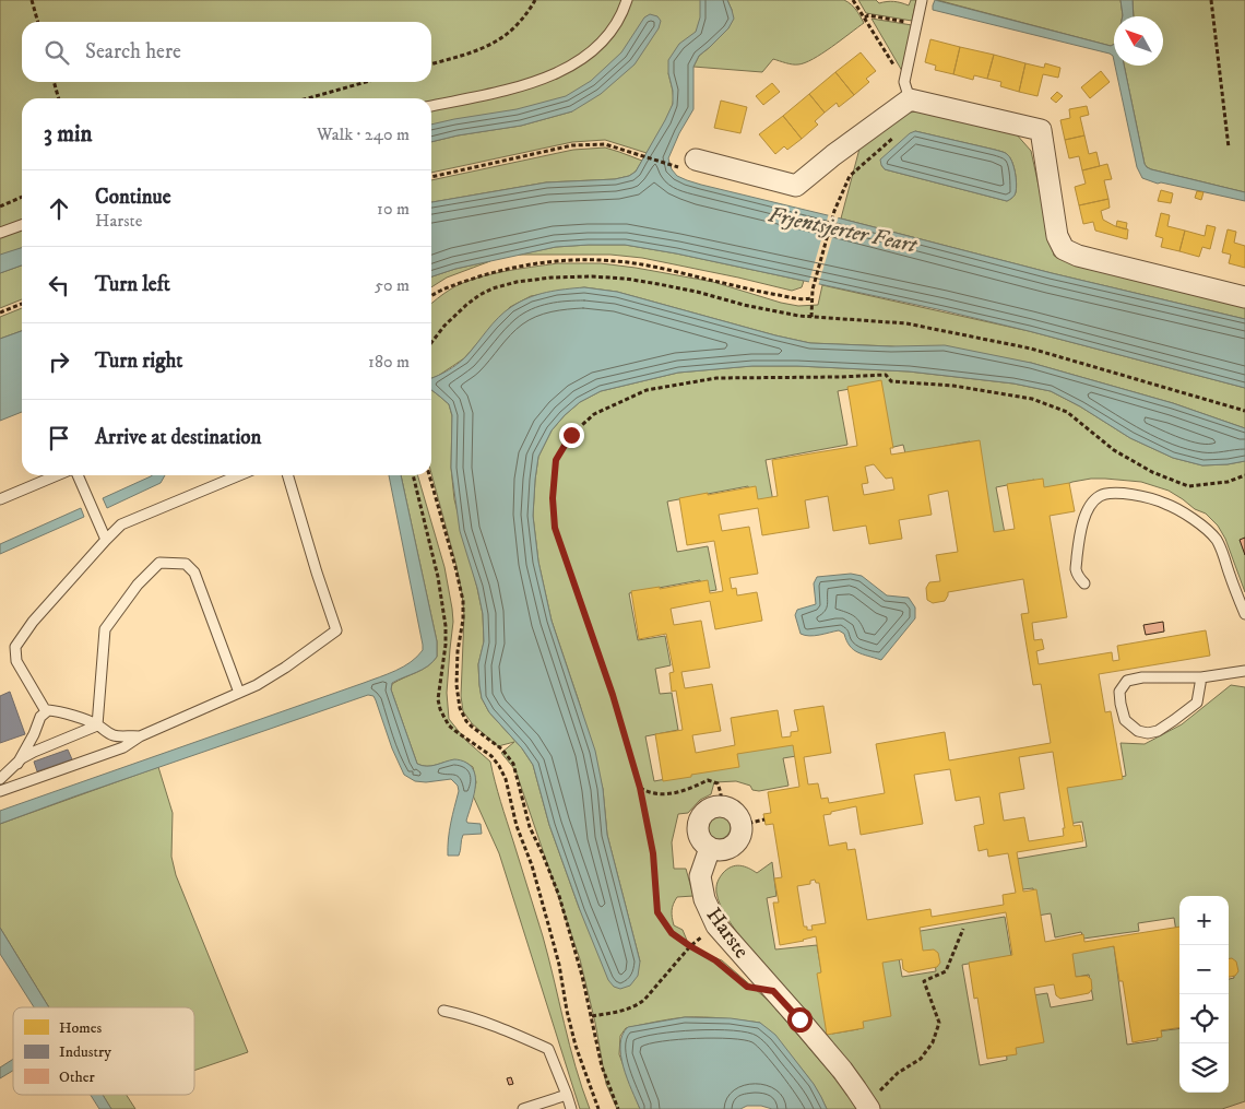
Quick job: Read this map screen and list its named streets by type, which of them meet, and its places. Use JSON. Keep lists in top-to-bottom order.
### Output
{
  "streets": {
    "street": ["Harste"]
  },
  "water": ["Frjentsjerter Feart"],
  "legend": ["Homes", "Industry", "Other"],
  "north": "top left",
  "page": {
    "search": "Search here",
    "heading": ["3 min", "Walk · 240 m"],
    "list": [
      ["Continue", "Harste", "10 m"],
      ["Turn left", "50 m"],
      ["Turn right", "180 m"],
      "Arrive at destination"
    ],
    "map_buttons": ["+", "−"]
  }
}
